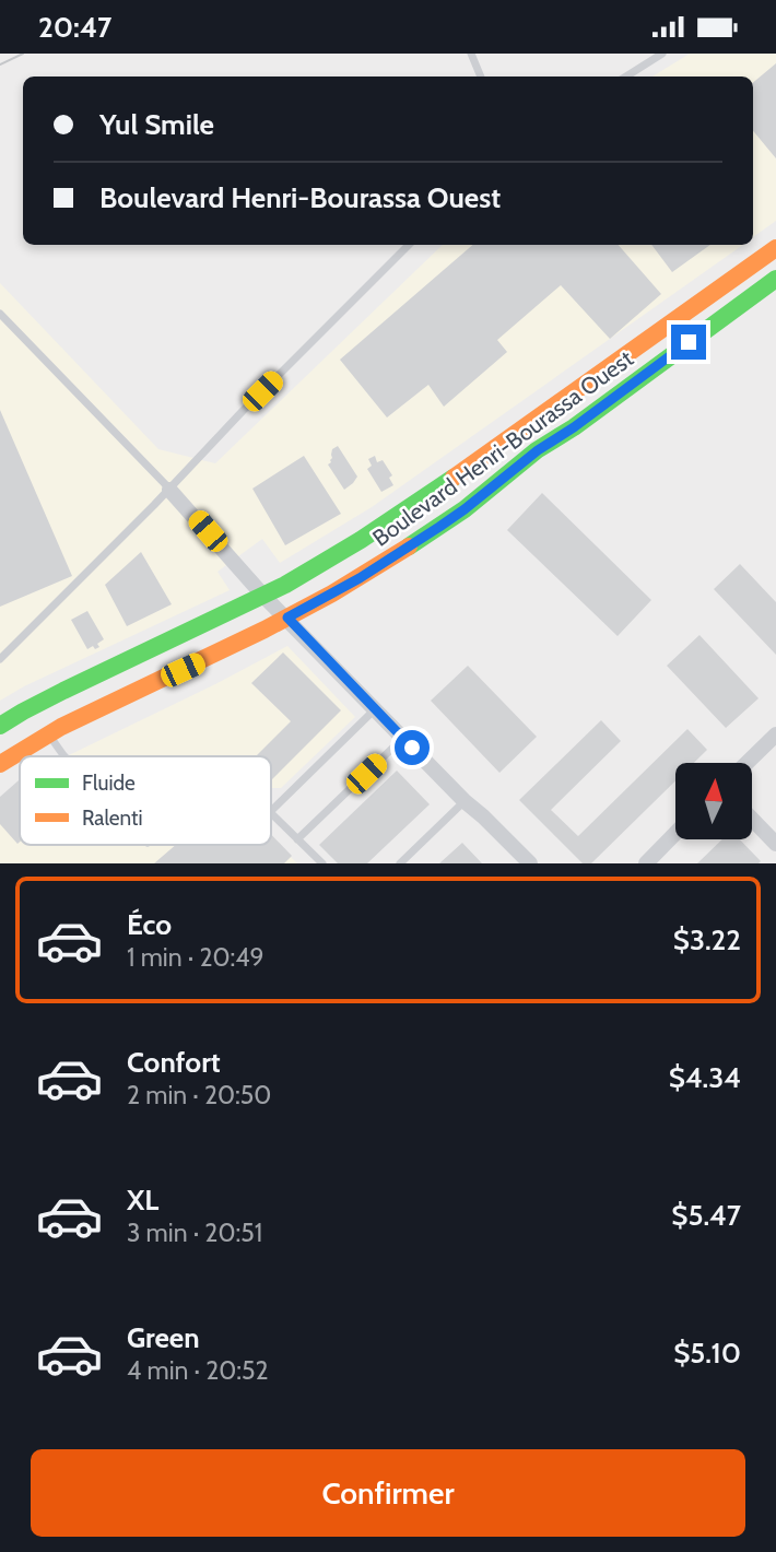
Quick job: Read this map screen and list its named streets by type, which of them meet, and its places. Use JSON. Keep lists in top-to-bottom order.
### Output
{
  "streets": {
    "main road": ["Boulevard Henri-Bourassa Ouest"]
  },
  "legend": ["Fluide", "Ralenti"],
  "north": "top",
  "page": {
    "status": "20:47",
    "banner": ["Yul Smile", "Boulevard Henri-Bourassa Ouest"],
    "list": [
      {
        "name": "Éco",
        "note": "1 min · 20:49",
        "value": "$3.22"
      },
      {
        "name": "Confort",
        "note": "2 min · 20:50",
        "value": "$4.34"
      },
      {
        "name": "XL",
        "note": "3 min · 20:51",
        "value": "$5.47"
      },
      {
        "name": "Green",
        "note": "4 min · 20:52",
        "value": "$5.10"
      }
    ],
    "buttons": "Confirmer"
  }
}
